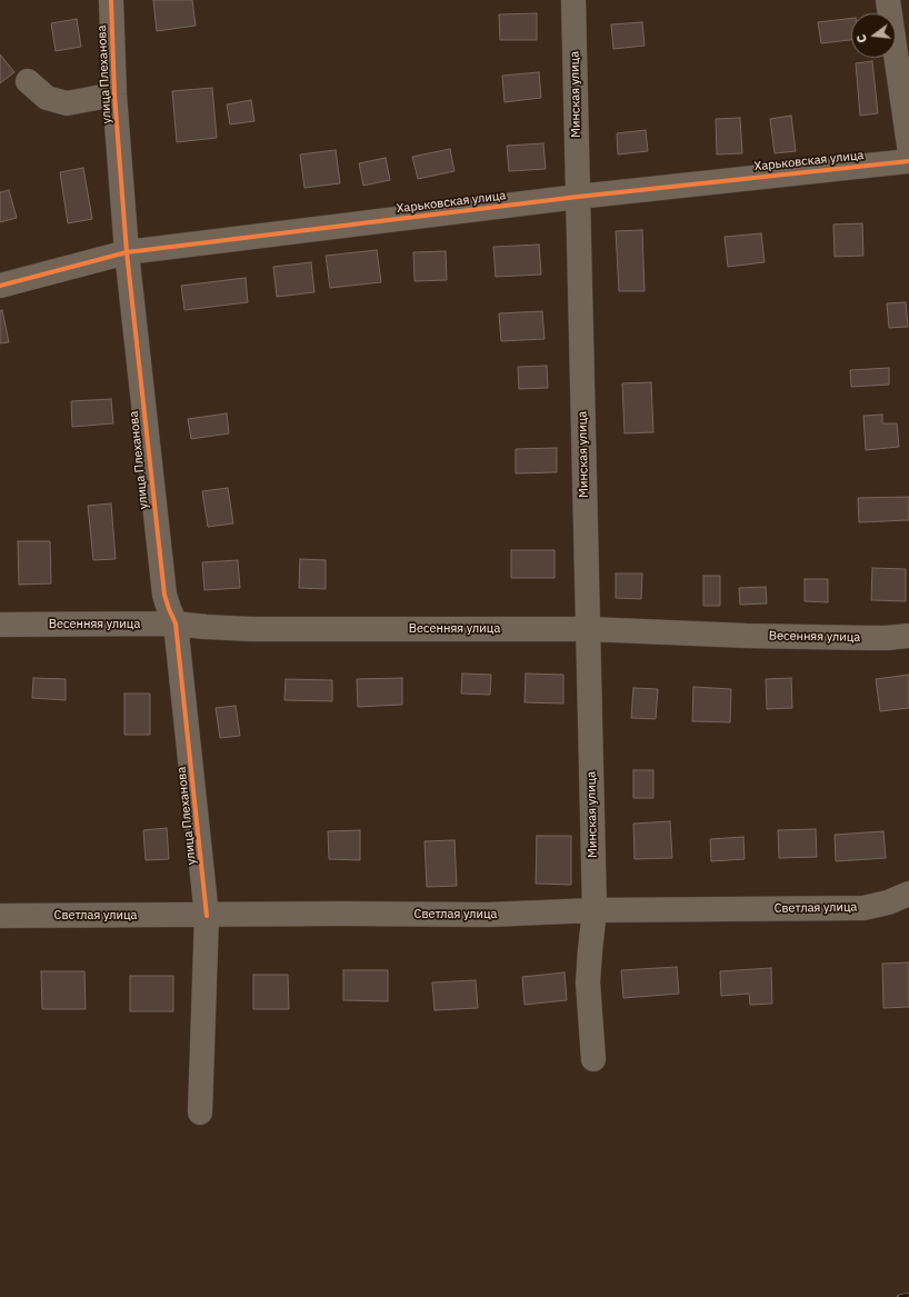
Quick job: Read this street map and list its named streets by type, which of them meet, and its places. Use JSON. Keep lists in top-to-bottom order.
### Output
{
  "streets": {
    "street": [
      "улица Плеханова",
      "Минская улица",
      "Харьковская улица",
      "Весенняя улица",
      "Светлая улица"
    ]
  },
  "crossings": [
    ["улица Плеханова", "Харьковская улица"],
    ["улица Плеханова", "Весенняя улица"],
    ["улица Плеханова", "Светлая улица"],
    ["Минская улица", "Харьковская улица"],
    ["Минская улица", "Весенняя улица"],
    ["Минская улица", "Светлая улица"]
  ],
  "north": "left"
}
